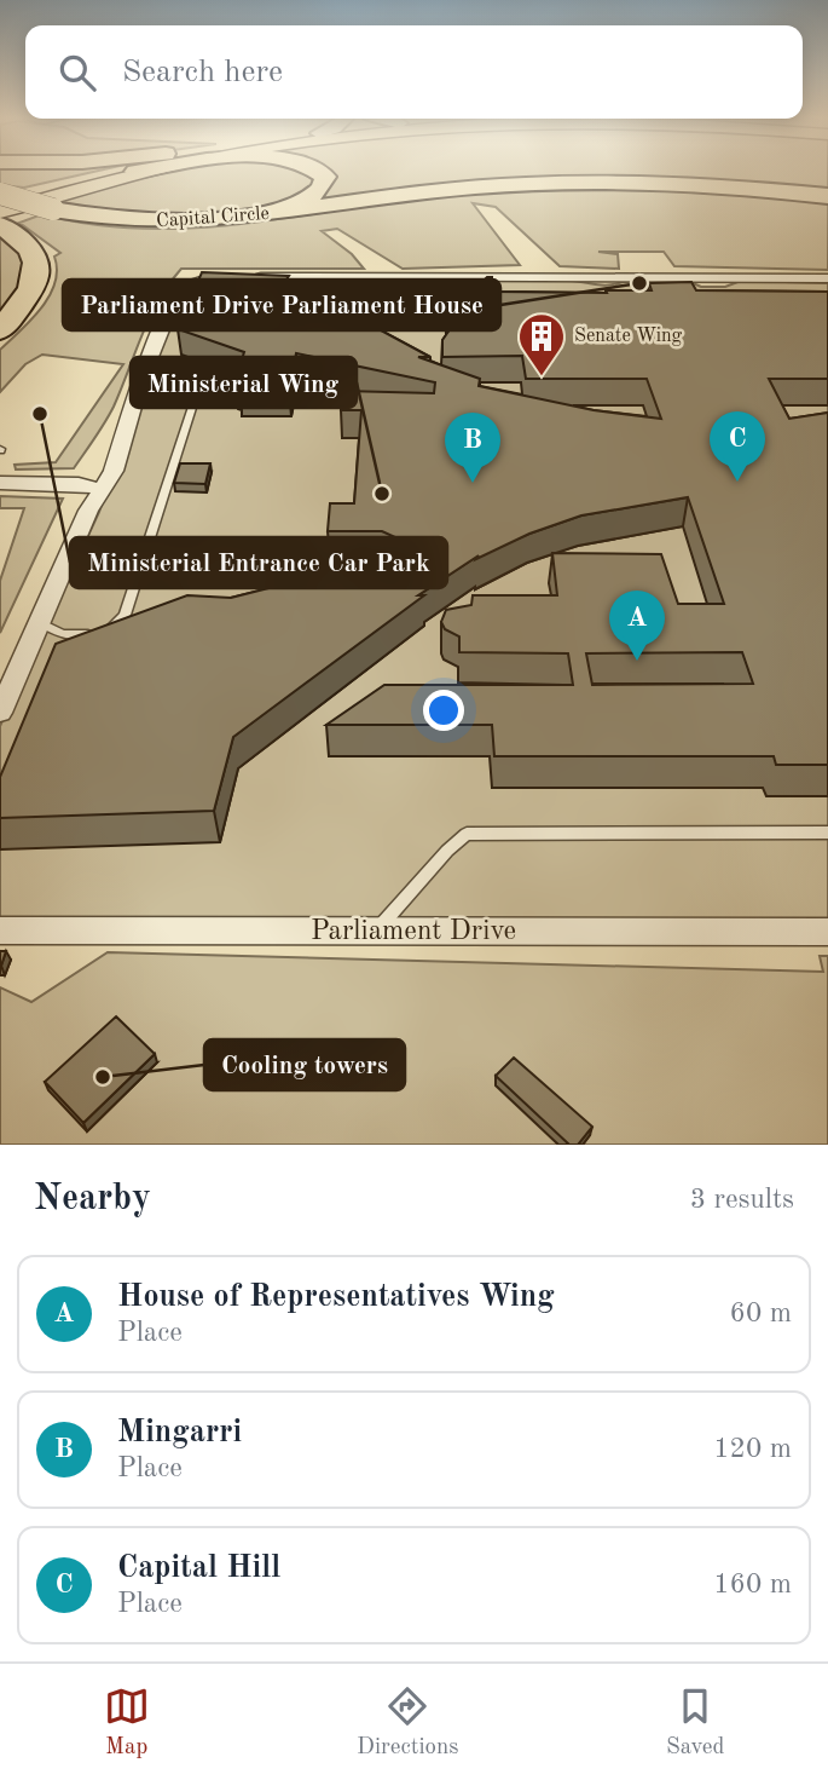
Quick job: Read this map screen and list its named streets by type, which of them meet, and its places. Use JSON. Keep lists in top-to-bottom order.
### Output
{
  "streets": {
    "highway": ["Capital Circle"],
    "street": ["Parliament Drive"]
  },
  "places": {
    "other": [
      "Parliament Drive Parliament House",
      "Ministerial Entrance Car Park",
      "Ministerial Wing",
      "Cooling towers"
    ],
    "building": ["Senate Wing"]
  },
  "page": {
    "search": "Search here",
    "pins": ["C", "B", "A"],
    "heading": ["Nearby", "3 results"],
    "list": [
      {
        "mark": "A",
        "name": "House of Representatives Wing",
        "note": "Place",
        "value": "60 m"
      },
      {
        "mark": "B",
        "name": "Mingarri",
        "note": "Place",
        "value": "120 m"
      },
      {
        "mark": "C",
        "name": "Capital Hill",
        "note": "Place",
        "value": "160 m"
      }
    ],
    "nav": ["Map", "Directions", "Saved"]
  }
}
